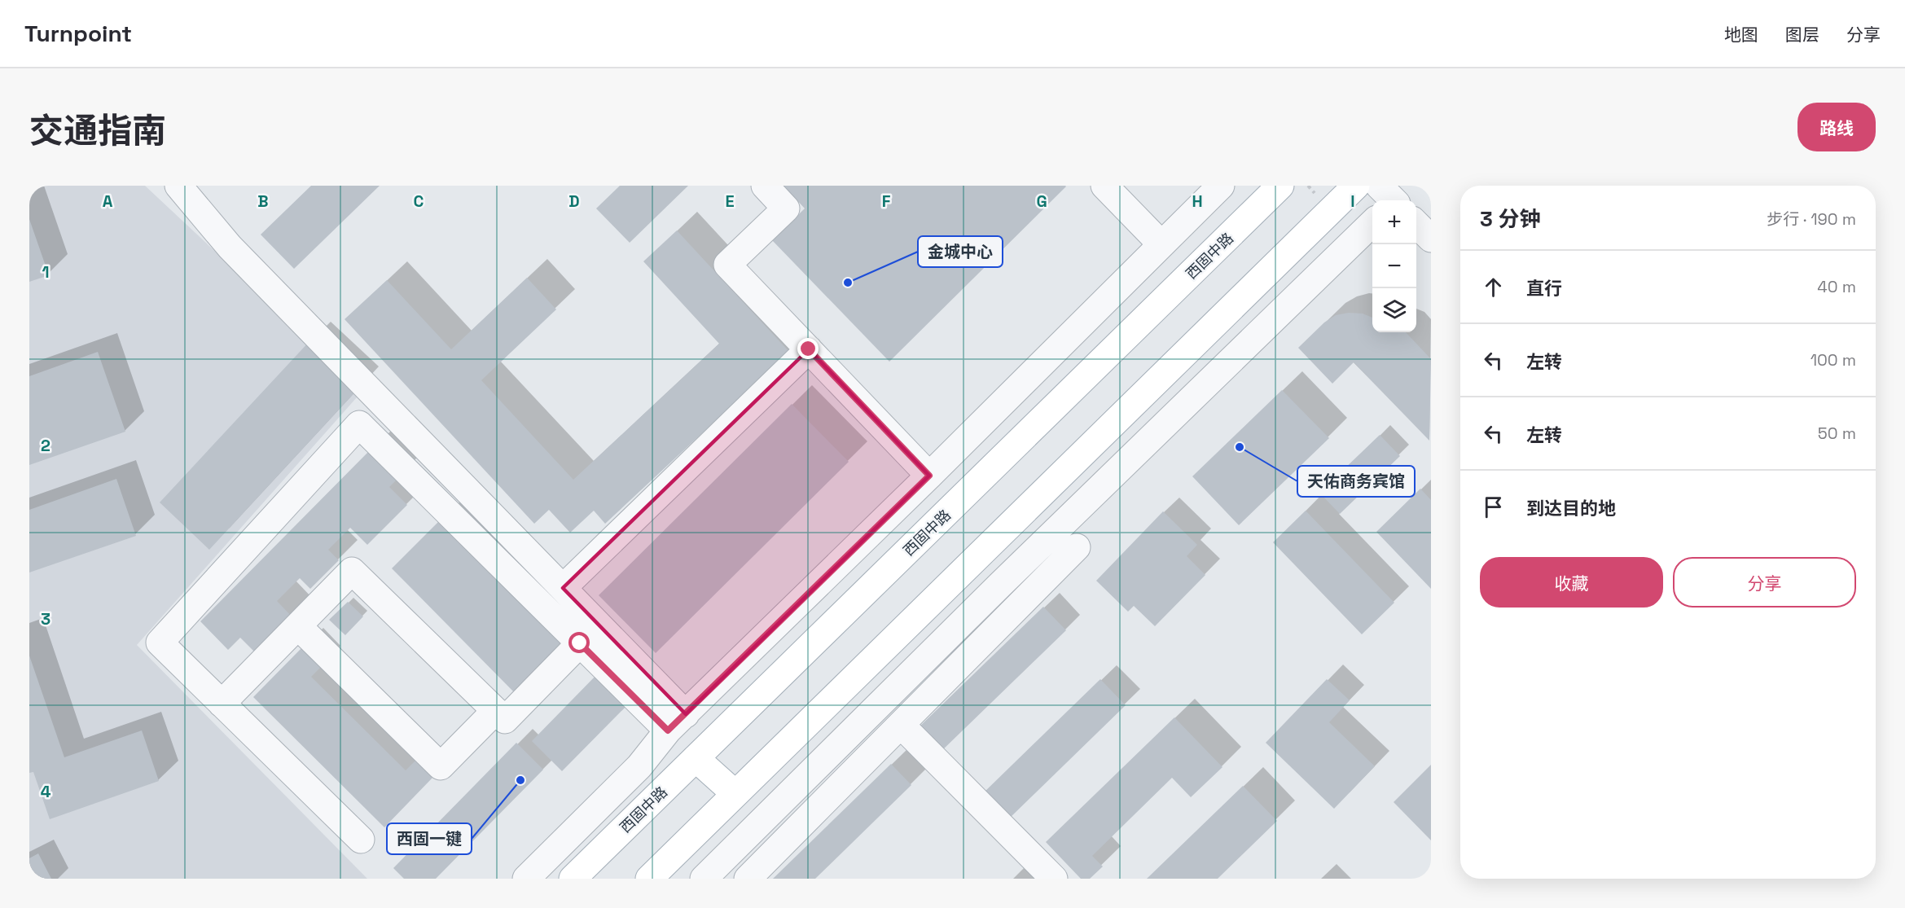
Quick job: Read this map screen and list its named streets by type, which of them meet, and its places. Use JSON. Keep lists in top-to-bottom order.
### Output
{
  "streets": {
    "main road": ["西固中路"]
  },
  "places": ["金城中心", "天佑商务宾馆", "西固一键"],
  "page": {
    "header": "Turnpoint",
    "nav": ["地图", "图层", "分享"],
    "title": "交通指南",
    "buttons": [
      "路线",
      ["收藏", "分享"]
    ],
    "heading": ["3 分钟", "步行 · 190 m"],
    "map_buttons": ["+", "−"],
    "list": [
      ["直行", "40 m"],
      ["左转", "100 m"],
      ["左转", "50 m"],
      "到达目的地"
    ]
  },
  "grid": {
    "columns": [
      "A",
      "B",
      "C",
      "D",
      "E",
      "F",
      "G",
      "H",
      "I"
    ],
    "rows": [
      "1",
      "2",
      "3",
      "4"
    ]
  }
}
